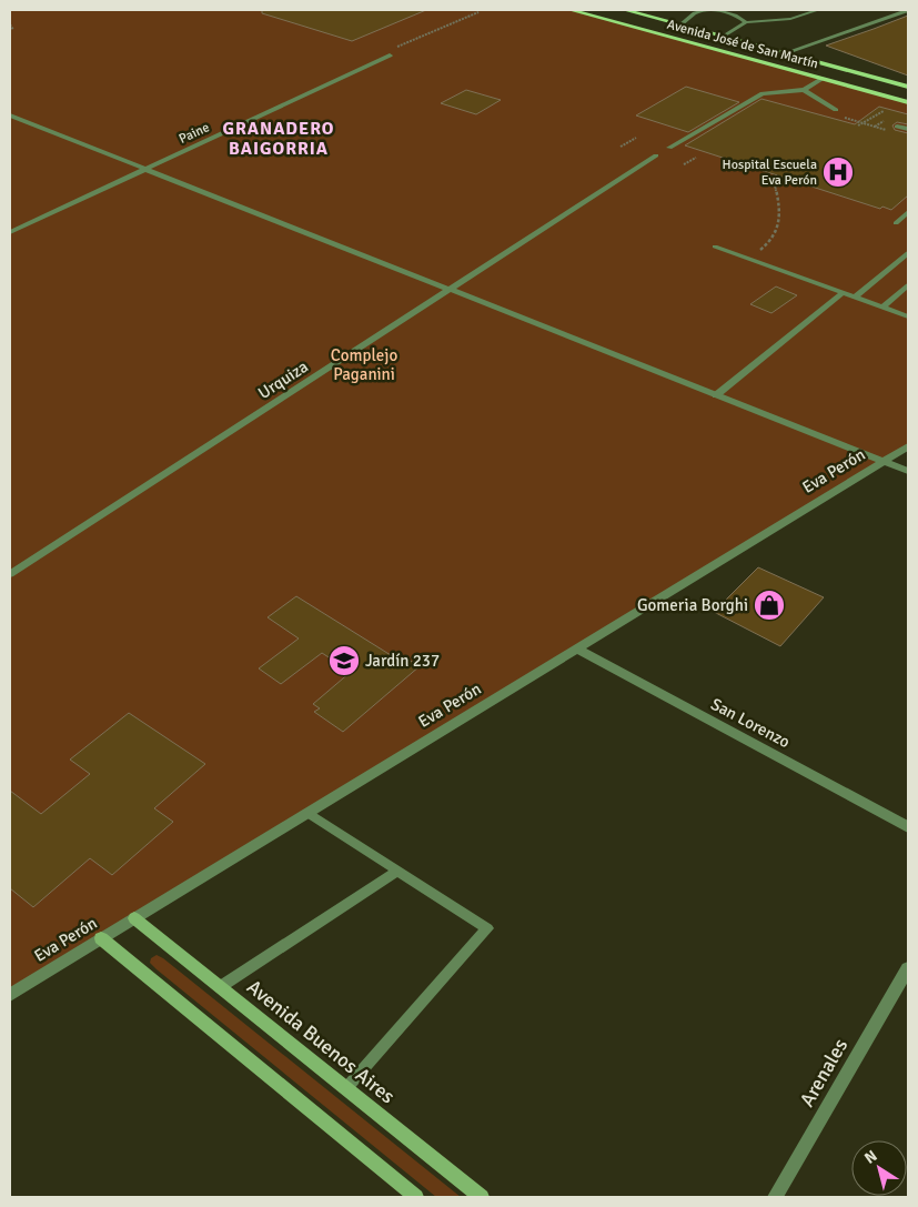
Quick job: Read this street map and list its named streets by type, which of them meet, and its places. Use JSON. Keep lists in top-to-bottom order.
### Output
{
  "streets": {
    "main road": ["Avenida José de San Martín", "Avenida Buenos Aires"],
    "street": [
      "Paine",
      "Urquiza",
      "Eva Perón",
      "San Lorenzo",
      "Arenales"
    ]
  },
  "crossings": [
    ["Eva Perón", "San Lorenzo"],
    ["Eva Perón", "Avenida Buenos Aires"]
  ],
  "districts": ["GRANADERO BAIGORRIA"],
  "parks": ["Complejo Paganini"],
  "places": {
    "hospital": ["Hospital Escuela Eva Perón"],
    "shop": ["Gomeria Borghi"],
    "school or university": ["Jardín 237"]
  },
  "north": "top left"
}
